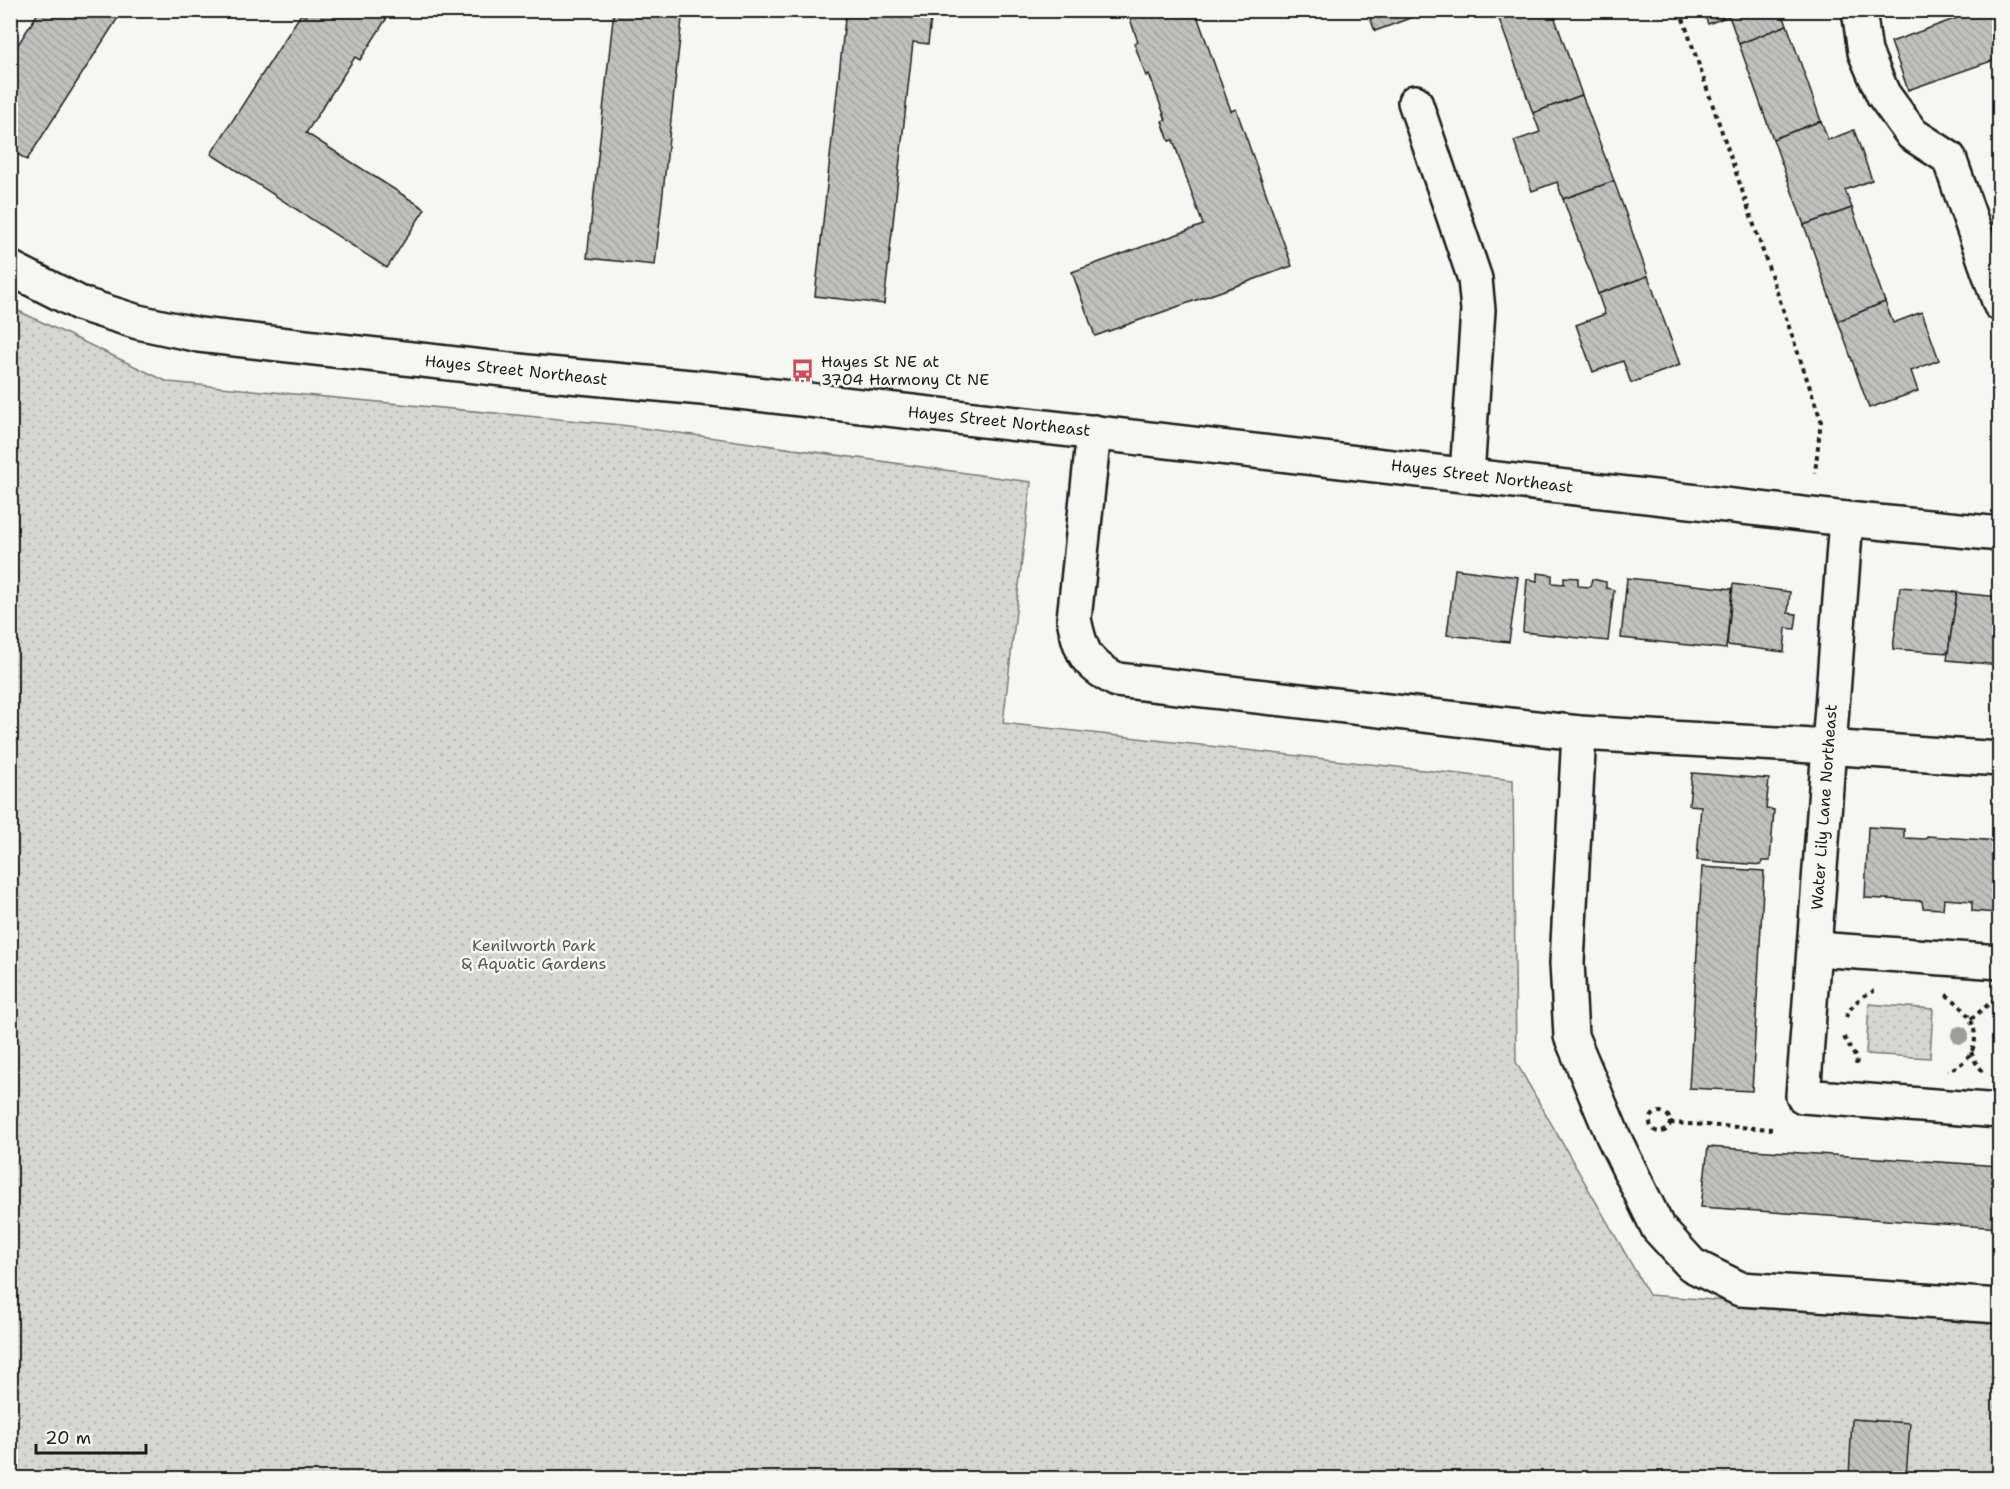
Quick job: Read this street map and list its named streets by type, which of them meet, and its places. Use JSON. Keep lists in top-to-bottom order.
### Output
{
  "streets": {
    "street": ["Hayes Street Northeast", "Water Lily Lane Northeast"]
  },
  "crossings": [
    ["Hayes Street Northeast", "Water Lily Lane Northeast"]
  ],
  "parks": ["Kenilworth Park & Aquatic Gardens"],
  "places": {
    "bus stop": ["Hayes St NE at 3704 Harmony Ct NE"]
  },
  "scale_bar": "20 m"
}
